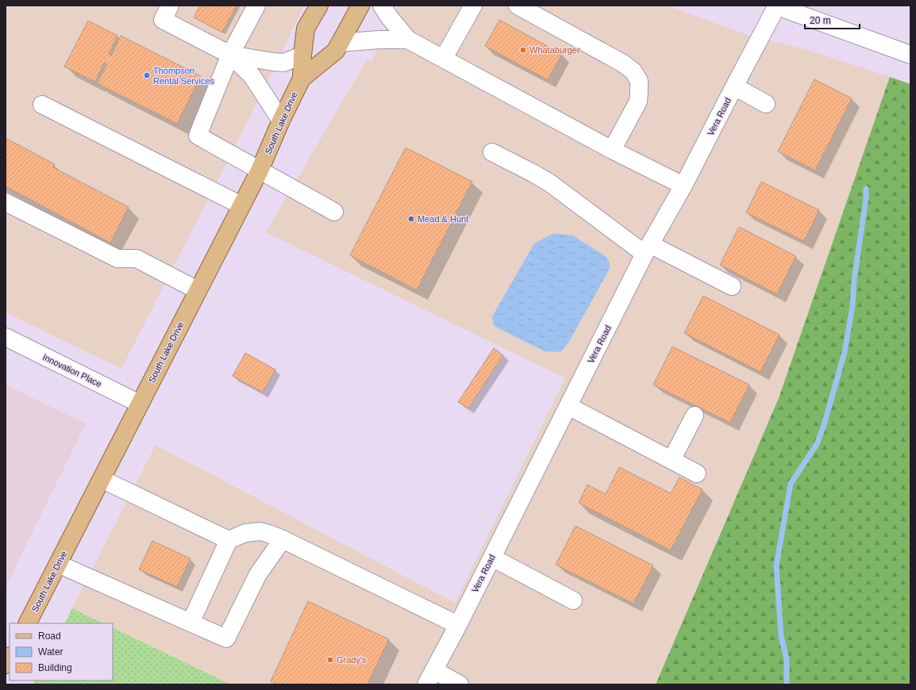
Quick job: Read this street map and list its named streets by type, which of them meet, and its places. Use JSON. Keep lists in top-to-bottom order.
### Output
{
  "streets": {
    "main road": ["South Lake Drive"],
    "street": ["Vera Road", "Innovation Place"]
  },
  "crossings": [
    ["South Lake Drive", "Innovation Place"]
  ],
  "places": [
    "Whataburger",
    "Thompson Rental Services",
    "Mead & Hunt",
    "Grady's"
  ],
  "legend": ["Road", "Water", "Building"],
  "scale_bar": "20 m"
}
